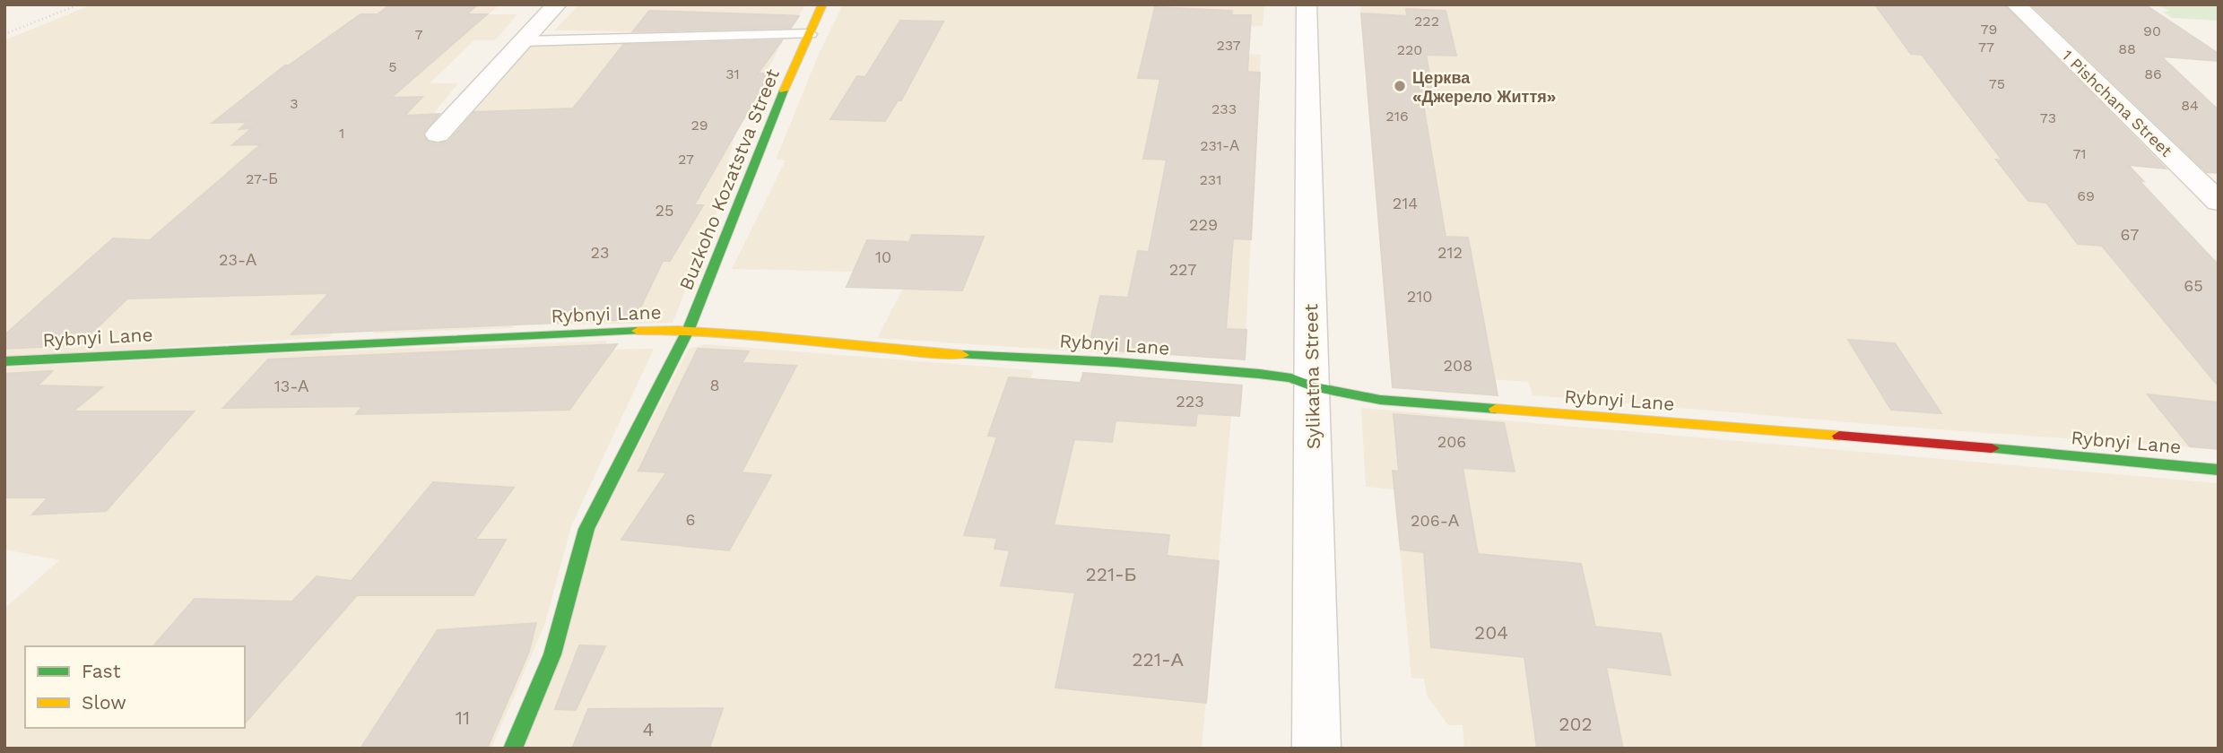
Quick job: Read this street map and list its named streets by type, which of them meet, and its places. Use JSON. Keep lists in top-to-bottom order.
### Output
{
  "streets": {
    "street": [
      "1 Pishchana Street",
      "Buzkoho Kozatstva Street",
      "Rybnyi Lane",
      "Sylikatna Street"
    ]
  },
  "crossings": [
    ["Buzkoho Kozatstva Street", "Rybnyi Lane"],
    ["Rybnyi Lane", "Sylikatna Street"]
  ],
  "places": ["Церква «Джерело Життя»"],
  "house_numbers": [
    "222",
    "79",
    "90",
    "7",
    "237",
    "77",
    "88",
    "220",
    "5",
    "31",
    "86",
    "75",
    "3",
    "84",
    "233",
    "216",
    "73",
    "29",
    "1",
    "231-А",
    "71",
    "27",
    "27-Б",
    "231",
    "69",
    "214",
    "25",
    "229",
    "67",
    "23",
    "212",
    "10",
    "23-А",
    "227",
    "65",
    "210",
    "208",
    "8",
    "13-А",
    "223",
    "206",
    "6",
    "206-А",
    "221-Б",
    "204",
    "221-А",
    "11",
    "202",
    "4"
  ],
  "legend": ["Fast", "Slow"]
}
